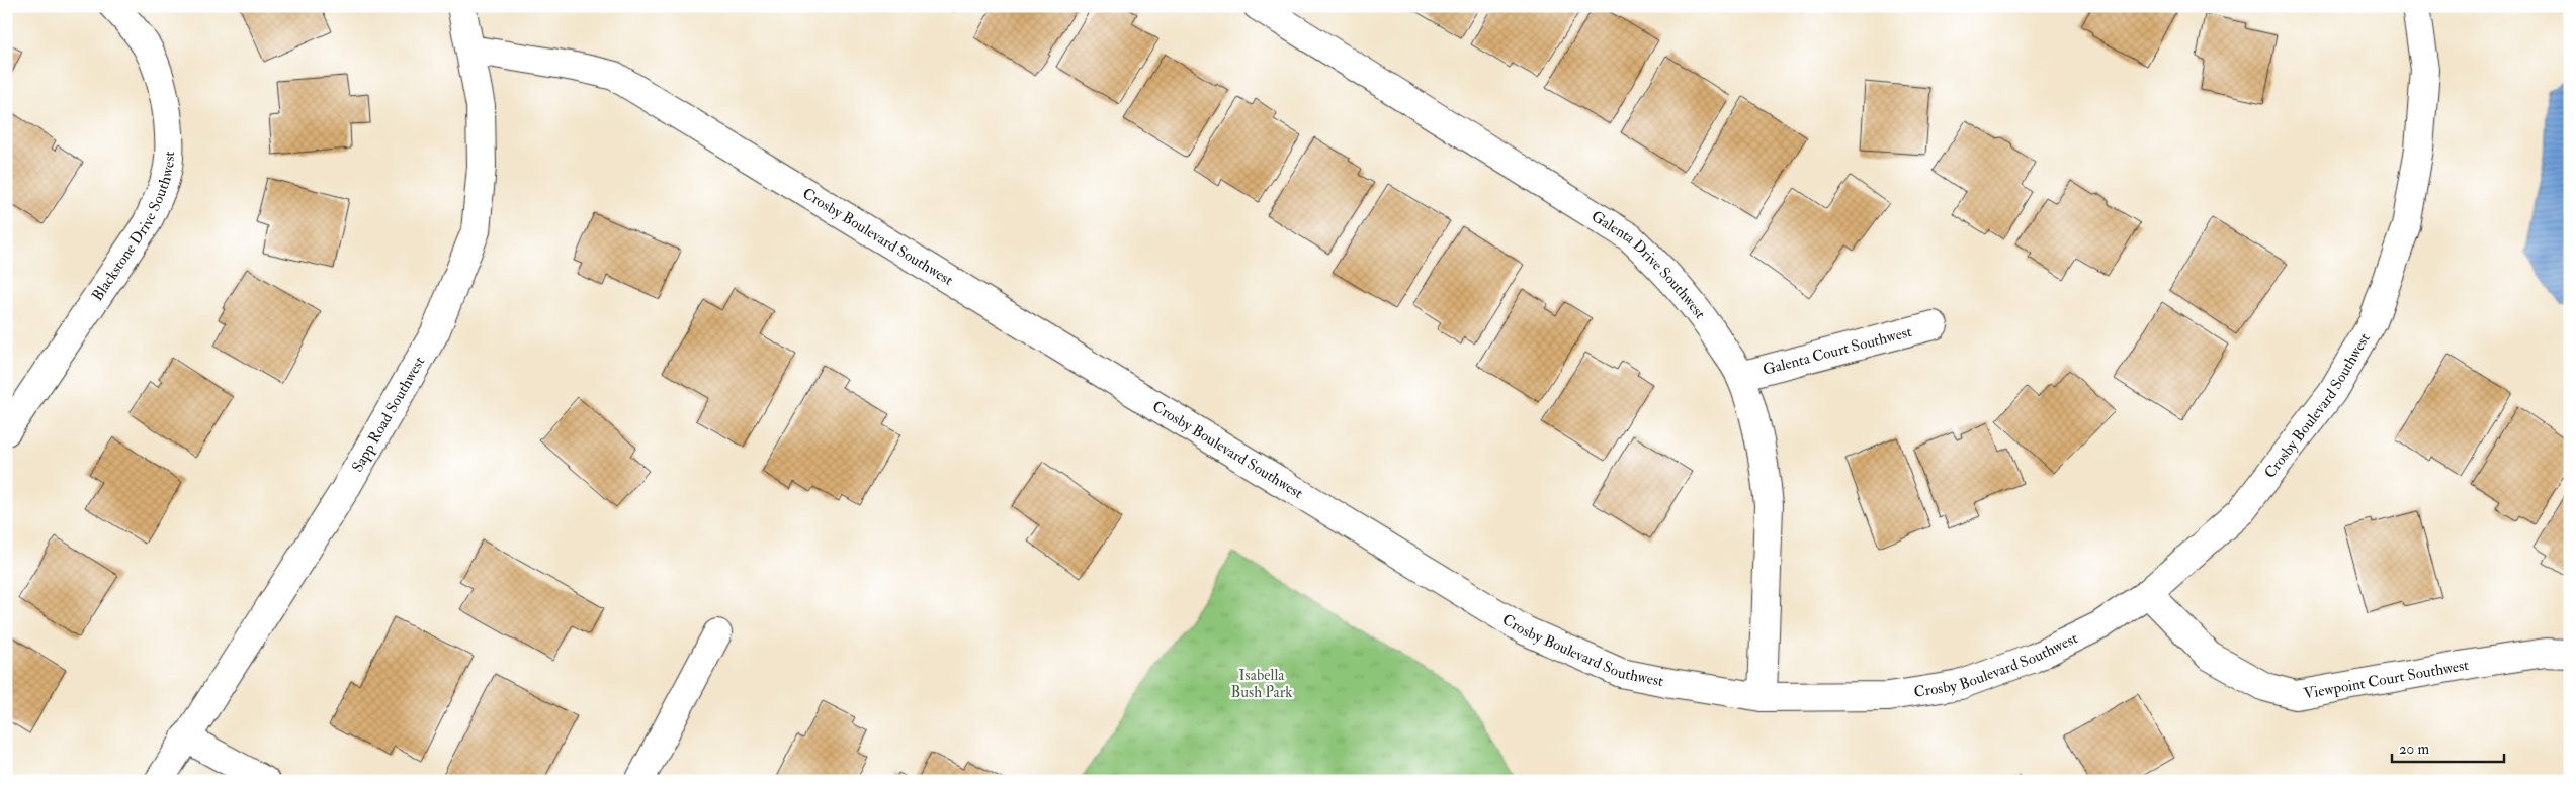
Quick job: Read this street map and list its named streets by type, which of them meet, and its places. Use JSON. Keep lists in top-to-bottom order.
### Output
{
  "streets": {
    "street": [
      "Blackstone Drive Southwest",
      "Crosby Boulevard Southwest",
      "Galenta Drive Southwest",
      "Galenta Court Southwest",
      "Sapp Road Southwest",
      "Viewpoint Court Southwest"
    ]
  },
  "crossings": [
    ["Crosby Boulevard Southwest", "Galenta Drive Southwest"],
    ["Crosby Boulevard Southwest", "Sapp Road Southwest"],
    ["Crosby Boulevard Southwest", "Viewpoint Court Southwest"],
    ["Galenta Drive Southwest", "Galenta Court Southwest"]
  ],
  "parks": ["Isabella Bush Park"],
  "scale_bar": "20 m"
}
